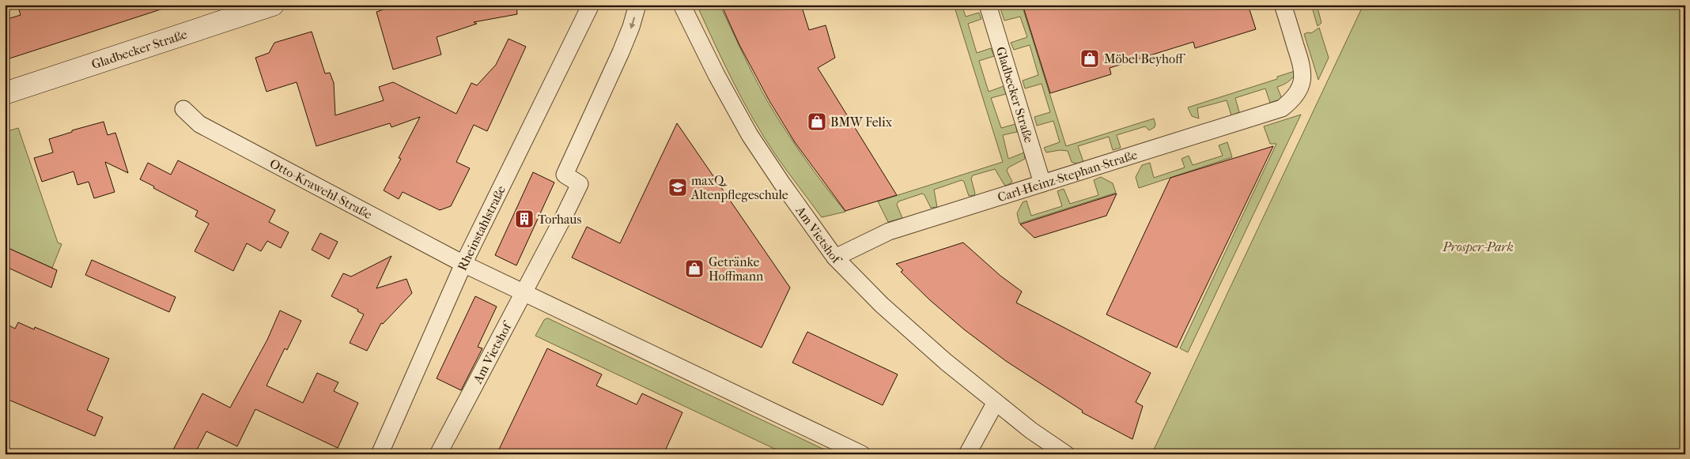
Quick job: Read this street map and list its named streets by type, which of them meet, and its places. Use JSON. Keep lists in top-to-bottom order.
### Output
{
  "streets": {
    "main road": ["Gladbecker Straße"],
    "street": [
      "Carl-Heinz-Stephan-Straße",
      "Otto-Krawehl-Straße",
      "Rheinstahlstraße",
      "Am Vietshof"
    ]
  },
  "crossings": [
    ["Gladbecker Straße", "Carl-Heinz-Stephan-Straße"],
    ["Carl-Heinz-Stephan-Straße", "Am Vietshof"],
    ["Otto-Krawehl-Straße", "Rheinstahlstraße"]
  ],
  "parks": ["Prosper-Park"],
  "places": {
    "shop": ["Möbel Beyhoff", "BMW Felix", "Getränke Hoffmann"],
    "school or university": ["maxQ. Altenpflegeschule"],
    "building": ["Torhaus"]
  }
}
